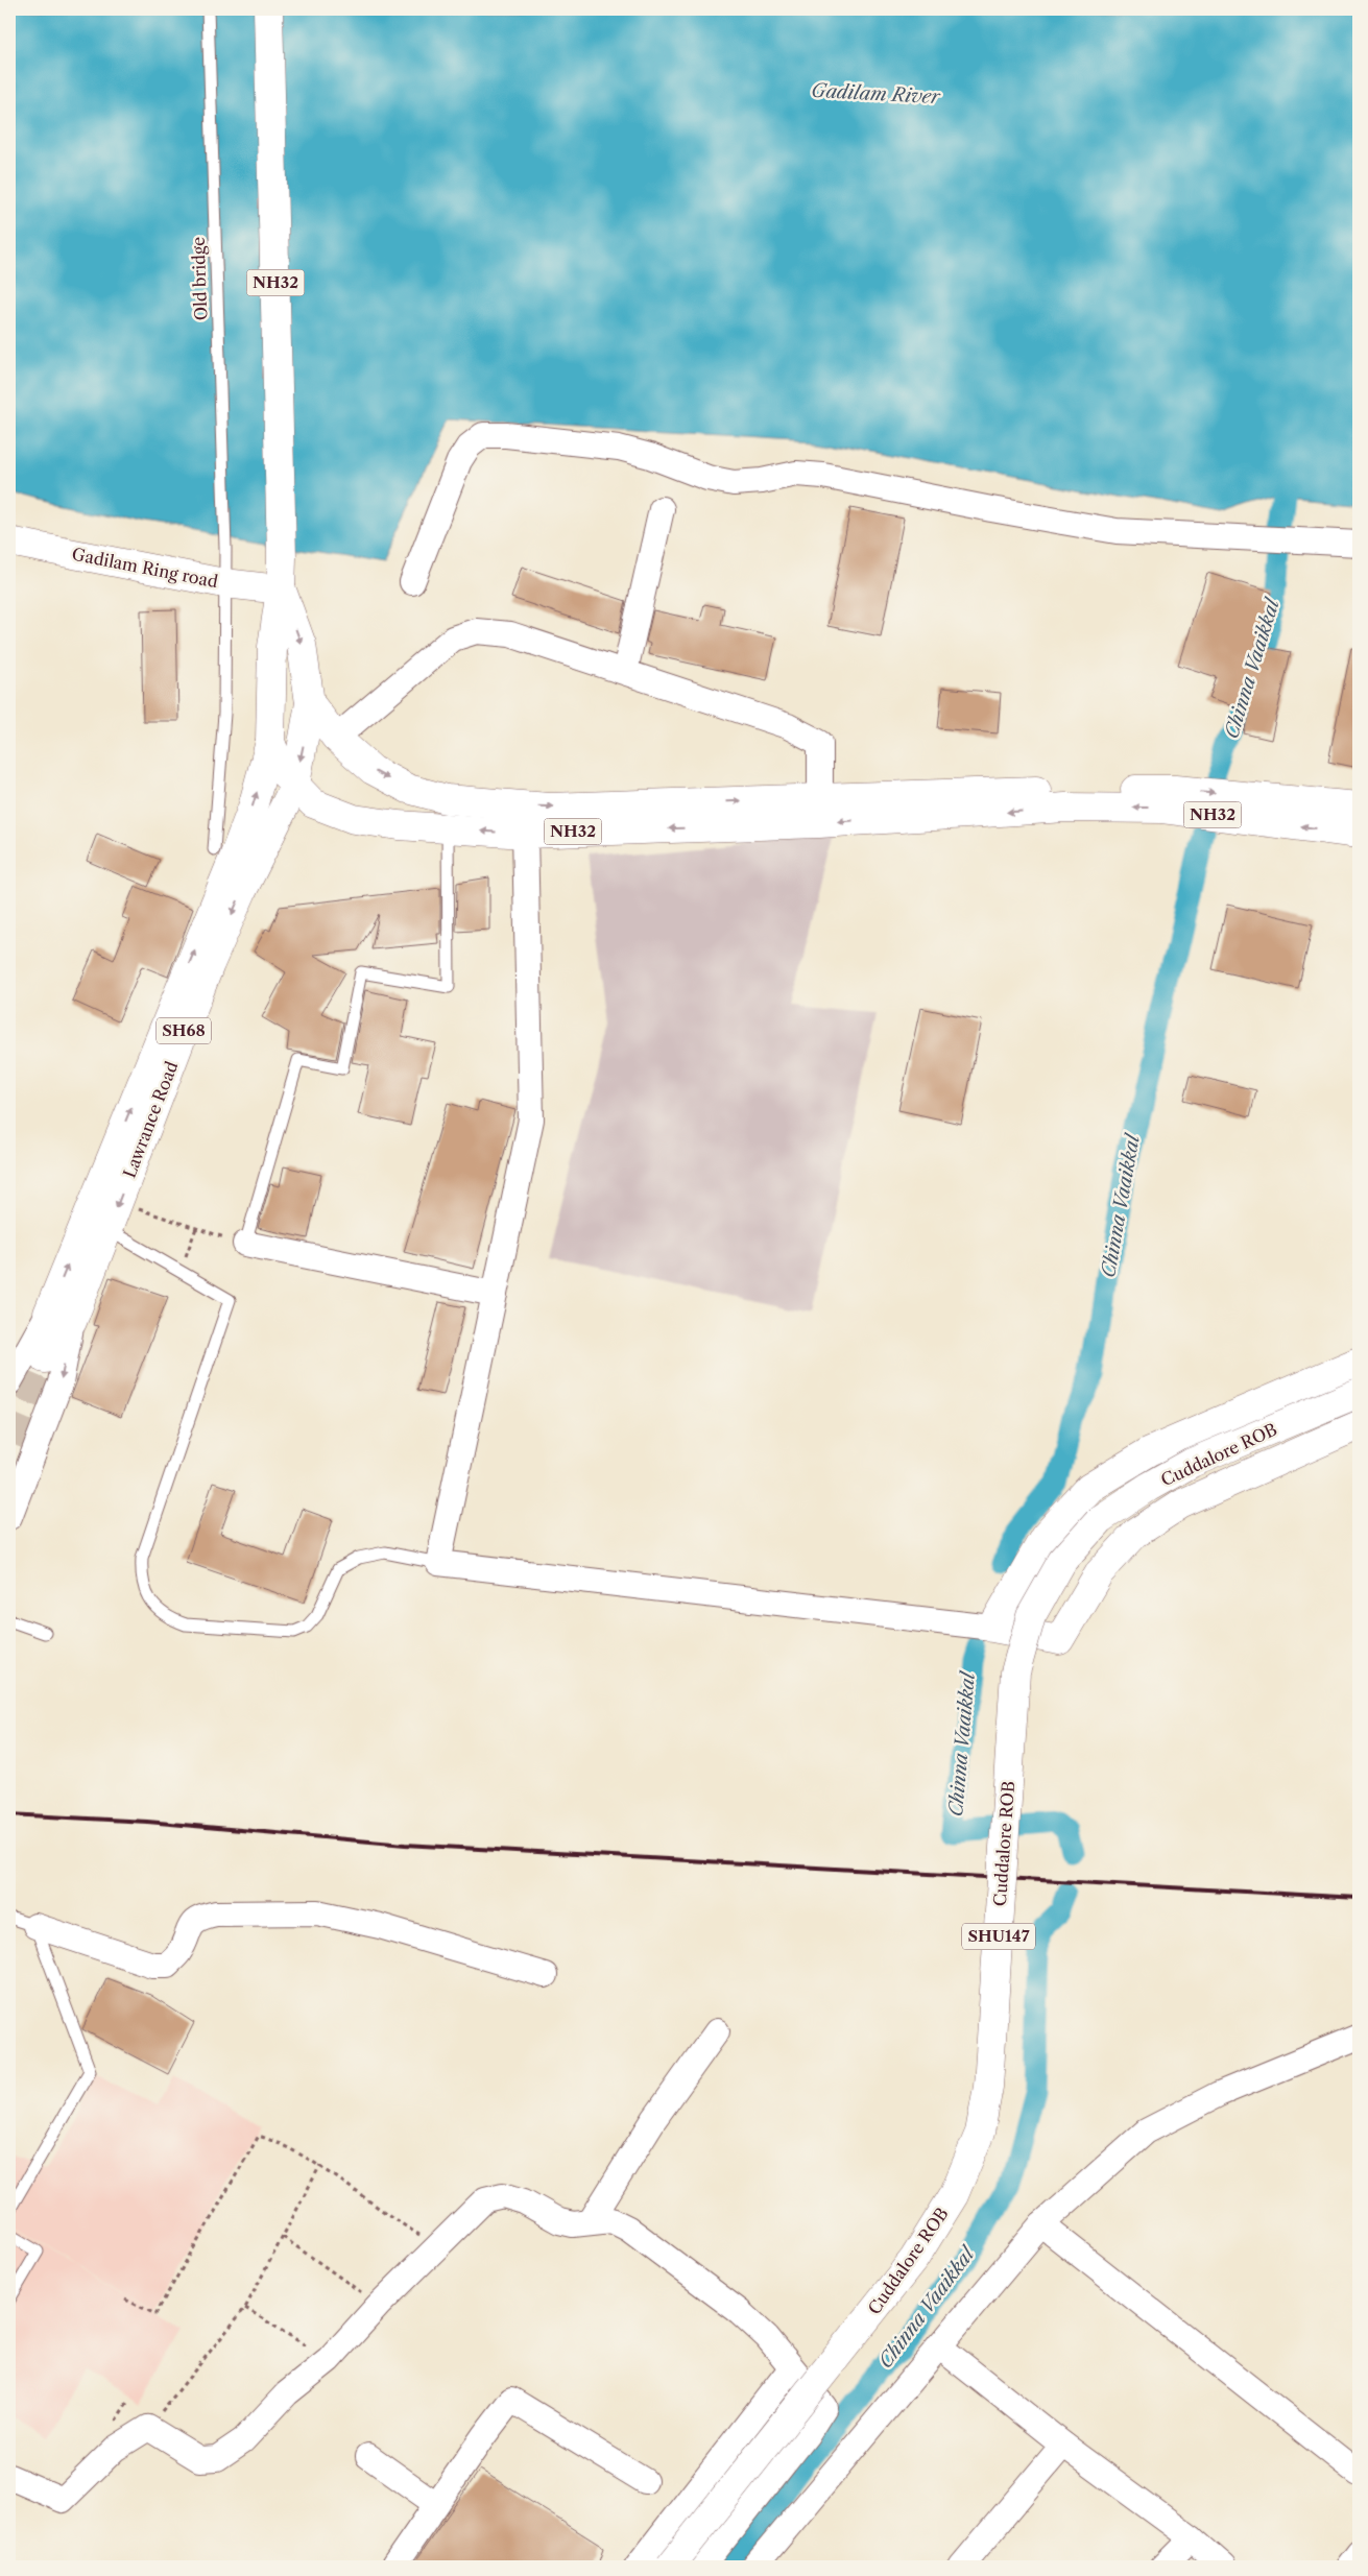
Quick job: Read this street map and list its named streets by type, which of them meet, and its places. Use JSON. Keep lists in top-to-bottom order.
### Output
{
  "streets": {
    "main road": [
      "NH32",
      "Gadilam Ring road",
      "SH68",
      "Lawrance Road",
      "Cuddalore ROB",
      "SHU147"
    ],
    "lane": ["Old bridge"]
  },
  "crossings": [
    ["Old bridge", "Gadilam Ring road"],
    ["NH32", "Gadilam Ring road"],
    ["NH32", "Lawrance Road"]
  ],
  "water": ["Gadilam River", "Chinna Vaaikkal"]
}
